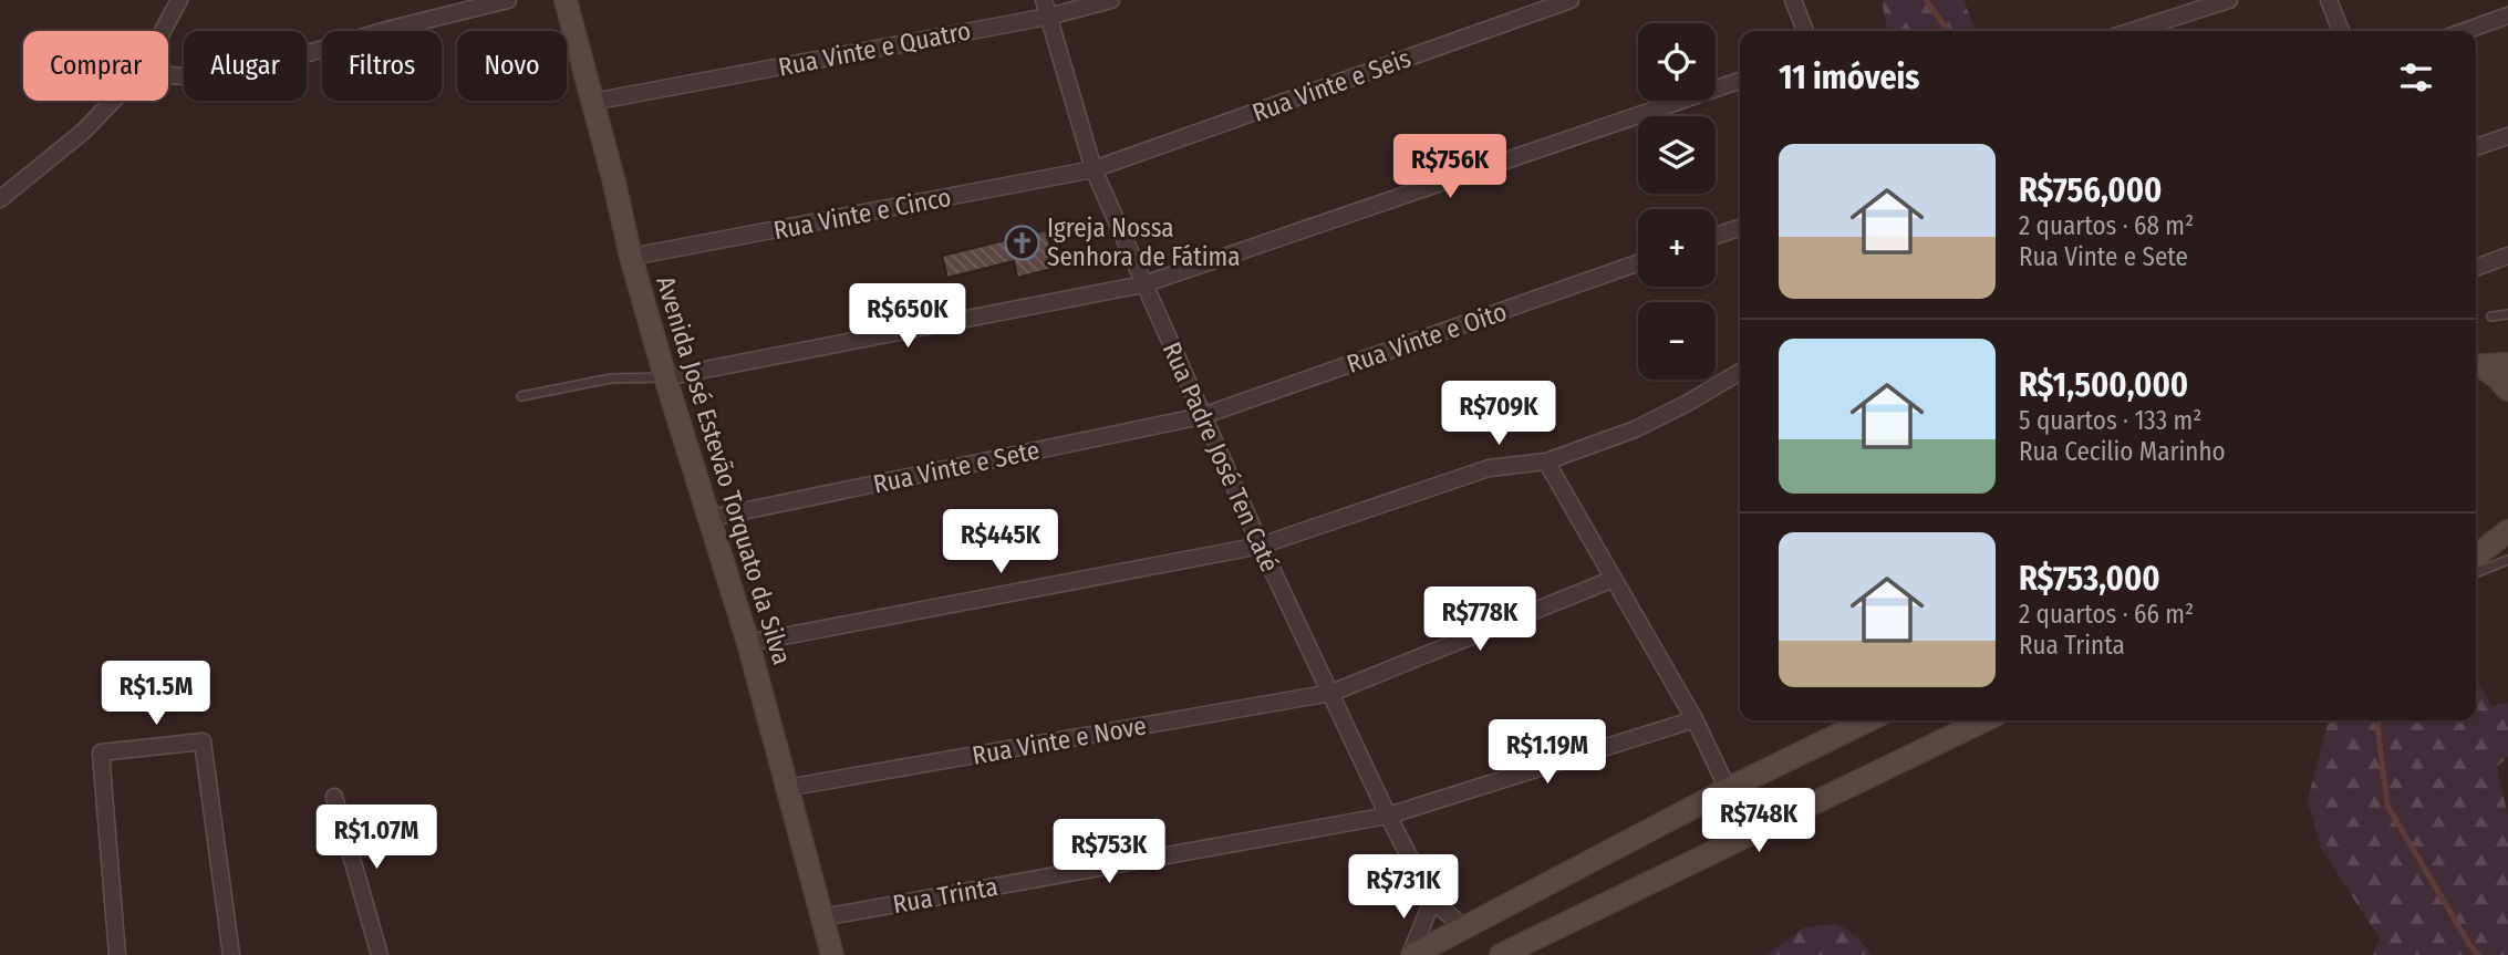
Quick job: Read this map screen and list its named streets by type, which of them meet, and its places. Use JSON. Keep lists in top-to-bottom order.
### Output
{
  "streets": {
    "main road": ["Avenida José Estevão Torquato da Silva"],
    "street": [
      "Rua Vinte e Quatro",
      "Rua Vinte e Seis",
      "Rua Vinte e Cinco",
      "Rua Vinte e Oito",
      "Rua Padre José Ten Caté",
      "Rua Vinte e Sete",
      "Rua Vinte e Nove",
      "Rua Trinta"
    ]
  },
  "crossings": [
    ["Rua Vinte e Quatro", "Rua Padre José Ten Caté"],
    ["Rua Vinte e Quatro", "Avenida José Estevão Torquato da Silva"],
    ["Rua Vinte e Seis", "Rua Vinte e Cinco"],
    ["Rua Vinte e Seis", "Rua Padre José Ten Caté"],
    ["Rua Vinte e Cinco", "Rua Padre José Ten Caté"],
    ["Rua Vinte e Cinco", "Avenida José Estevão Torquato da Silva"],
    ["Rua Vinte e Oito", "Rua Padre José Ten Caté"],
    ["Rua Vinte e Oito", "Rua Vinte e Sete"],
    ["Rua Padre José Ten Caté", "Rua Vinte e Sete"],
    ["Rua Padre José Ten Caté", "Rua Vinte e Nove"],
    ["Rua Padre José Ten Caté", "Rua Trinta"],
    ["Rua Vinte e Sete", "Avenida José Estevão Torquato da Silva"],
    ["Avenida José Estevão Torquato da Silva", "Rua Vinte e Nove"],
    ["Avenida José Estevão Torquato da Silva", "Rua Trinta"]
  ],
  "places": {
    "church": ["Igreja Nossa Senhora de Fátima"]
  },
  "page": {
    "map_buttons": ["+", "−"],
    "chip": [
      "Comprar",
      "Alugar",
      "Filtros",
      "Novo"
    ],
    "heading": "11 imóveis",
    "list": [
      {
        "name": "R$756,000",
        "note": "2 quartos · 68 m² · Rua Vinte e Sete"
      },
      {
        "name": "R$1,500,000",
        "note": "5 quartos · 133 m² · Rua Cecilio Marinho"
      },
      {
        "name": "R$753,000",
        "note": "2 quartos · 66 m² · Rua Trinta"
      }
    ],
    "price": [
      "R$756K",
      "R$650K",
      "R$709K",
      "R$445K",
      "R$778K",
      "R$1.5M",
      "R$1.19M",
      "R$748K",
      "R$1.07M",
      "R$753K",
      "R$731K"
    ]
  }
}
